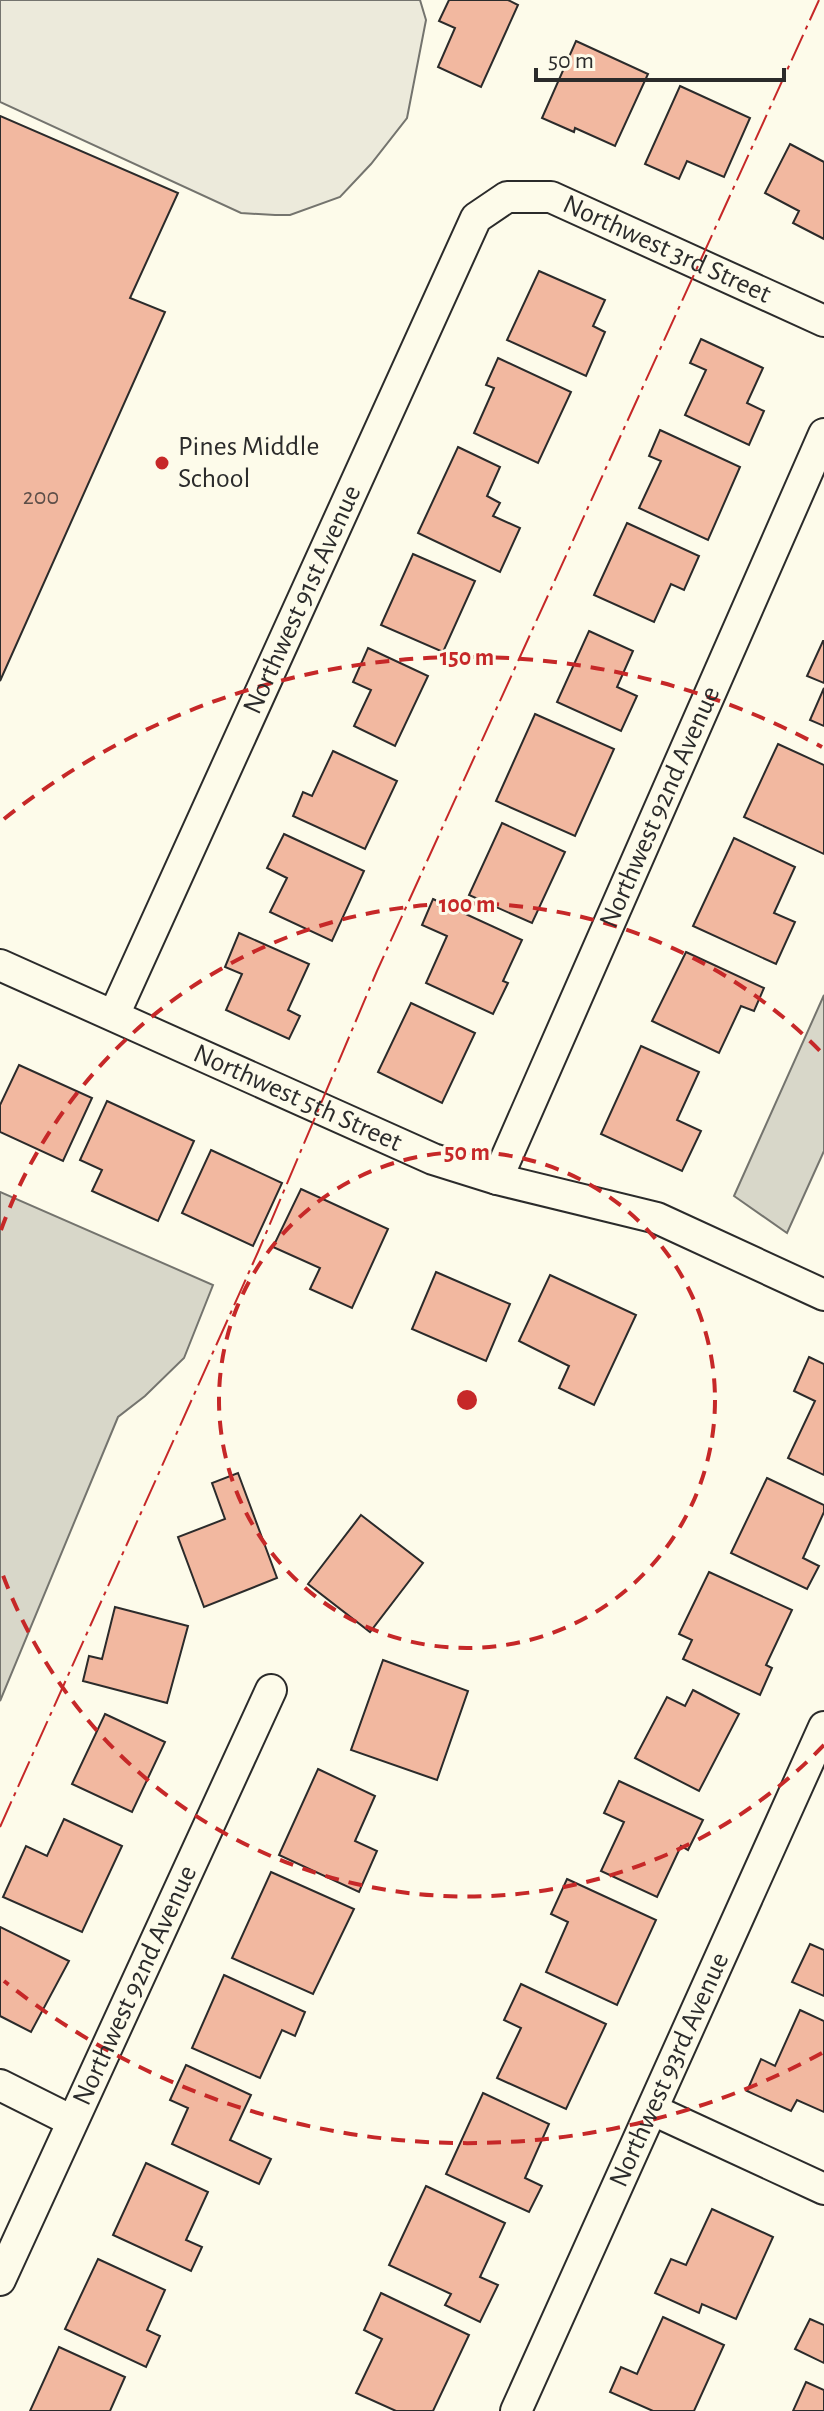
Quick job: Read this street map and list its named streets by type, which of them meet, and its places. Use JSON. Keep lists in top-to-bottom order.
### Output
{
  "streets": {
    "street": [
      "Northwest 3rd Street",
      "Northwest 91st Avenue",
      "Northwest 92nd Avenue",
      "Northwest 5th Street",
      "Northwest 93rd Avenue"
    ]
  },
  "crossings": [
    ["Northwest 3rd Street", "Northwest 91st Avenue"],
    ["Northwest 91st Avenue", "Northwest 5th Street"],
    ["Northwest 92nd Avenue", "Northwest 5th Street"]
  ],
  "places": ["Pines Middle School"],
  "house_numbers": ["200"],
  "scale_bar": "50 m",
  "rings": ["150 m", "100 m", "50 m"]
}
